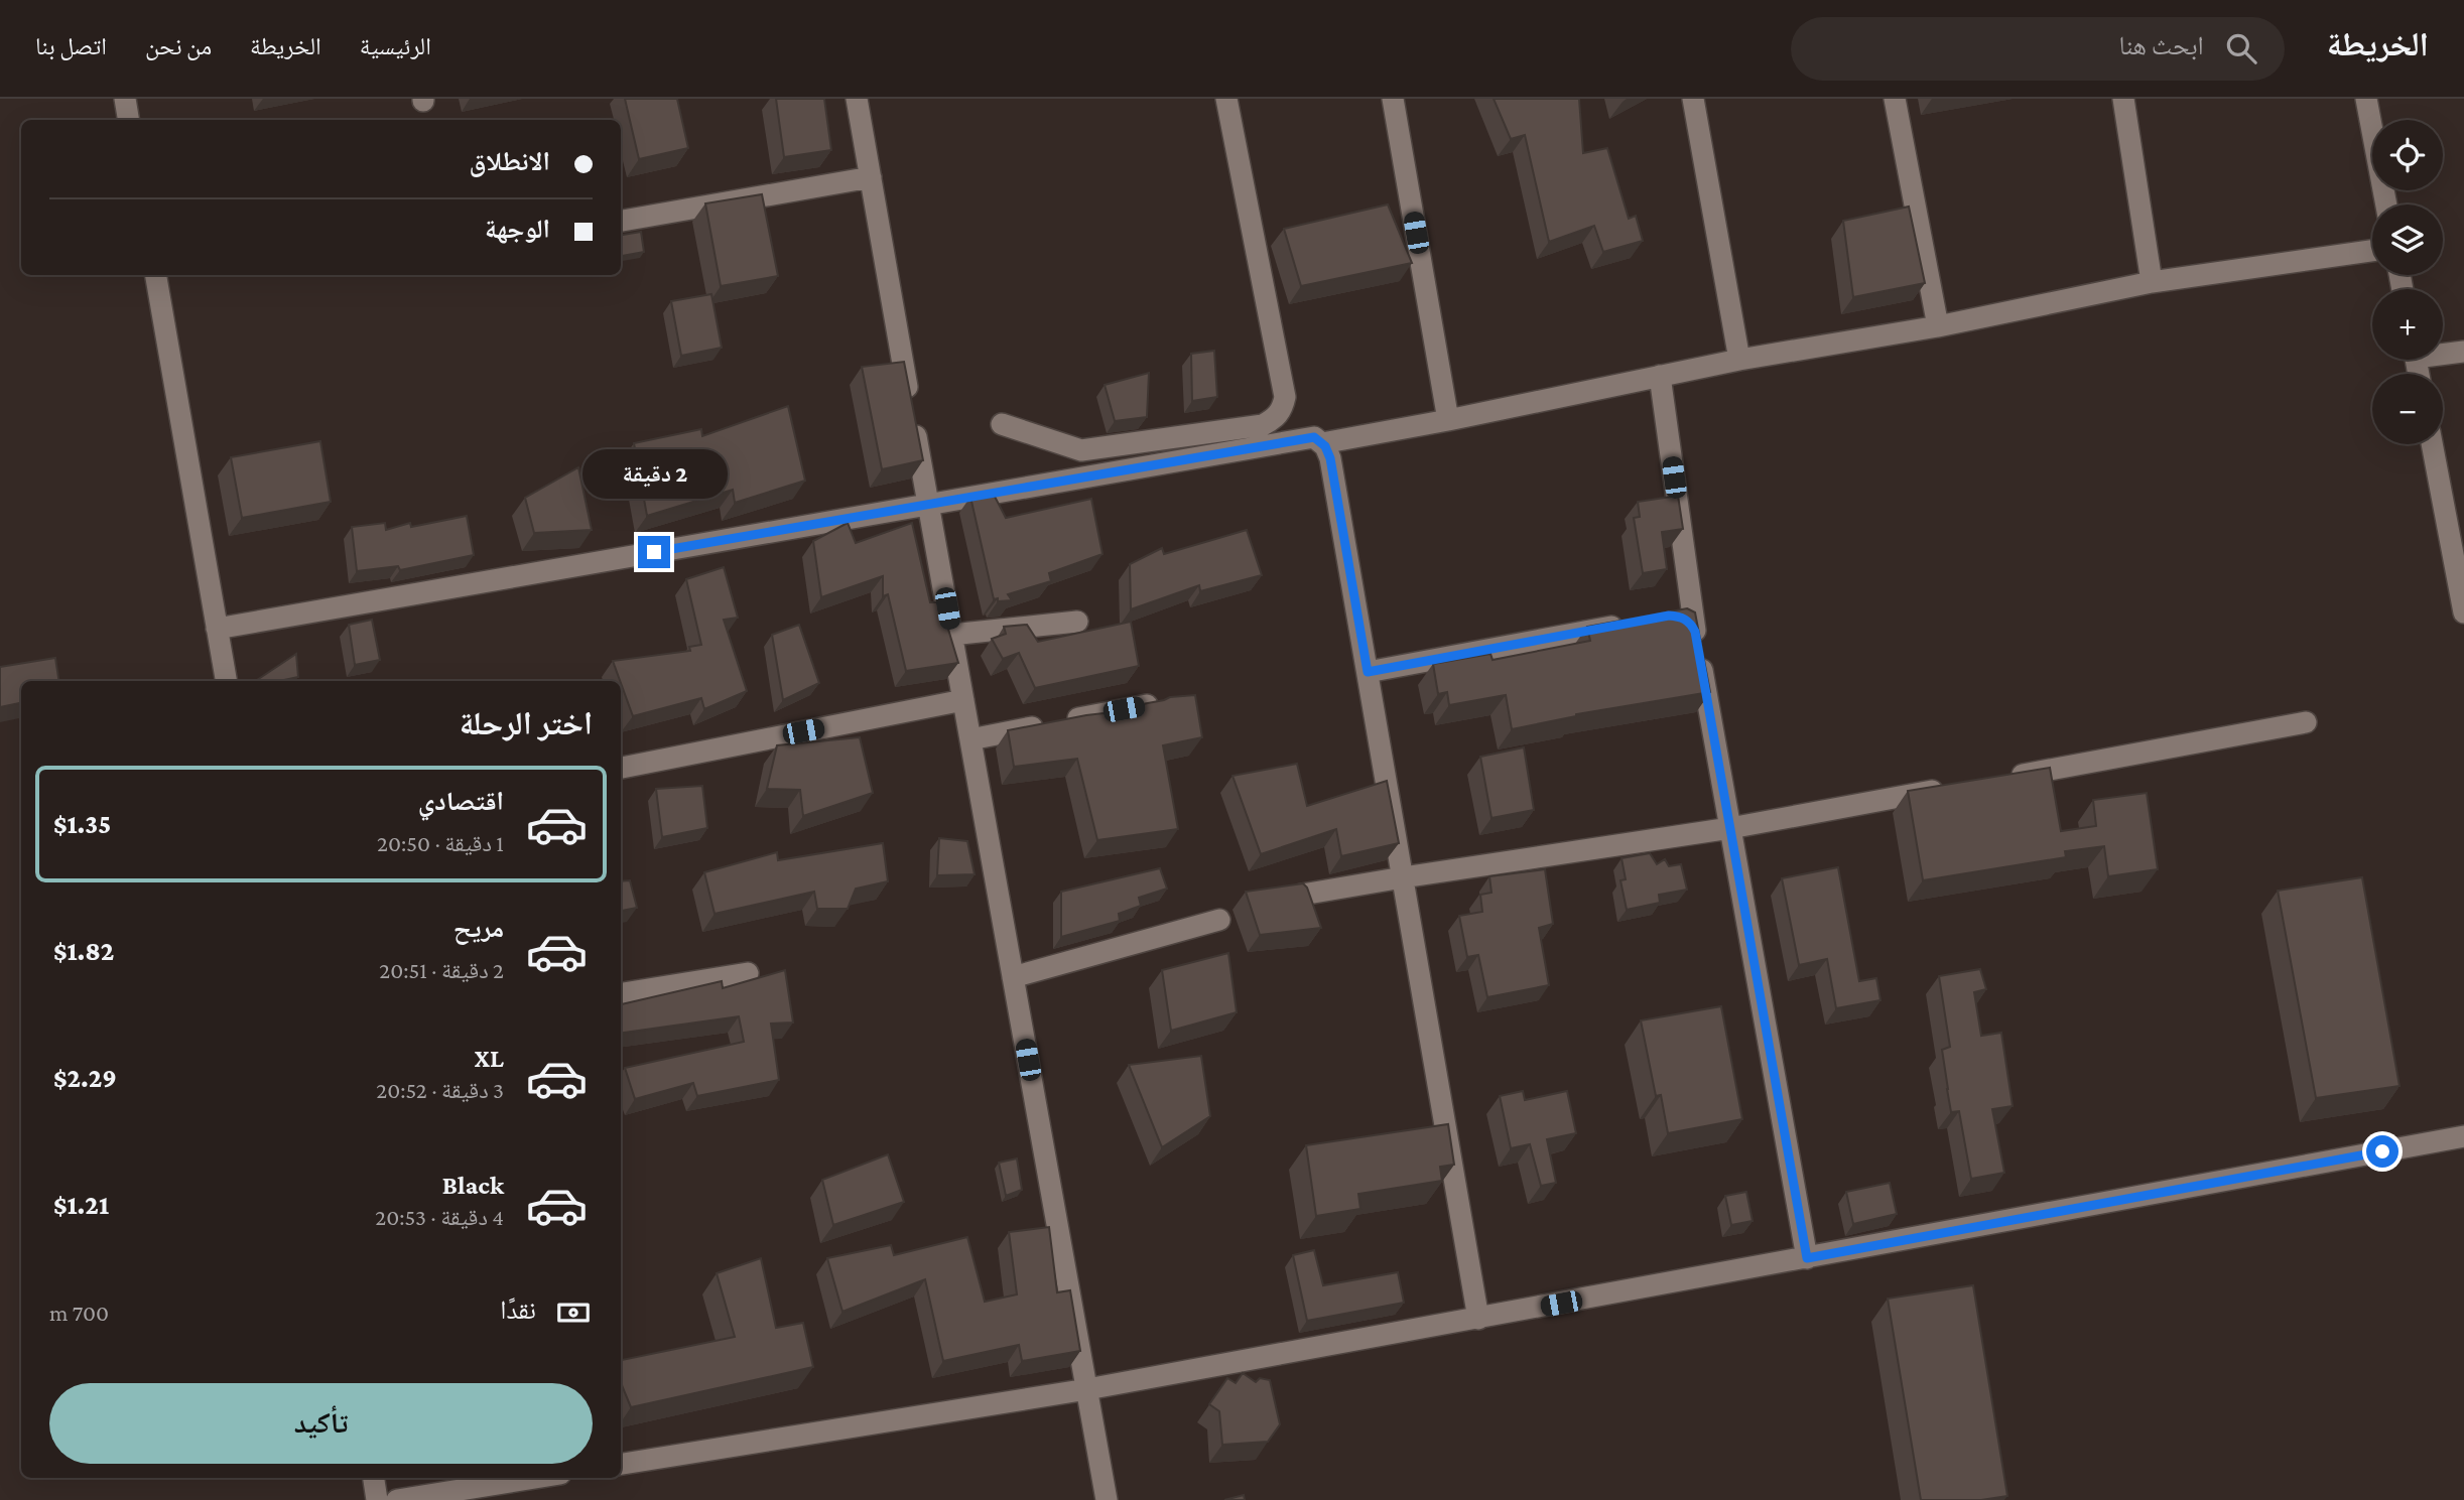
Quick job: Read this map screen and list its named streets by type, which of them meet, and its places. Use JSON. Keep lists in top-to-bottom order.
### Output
{
  "page": {
    "header": "الخريطة",
    "search": "ابحث هنا",
    "nav": [
      "الرئيسية",
      "الخريطة",
      "من نحن",
      "اتصل بنا"
    ],
    "map_buttons": ["+", "−"],
    "banner": ["الانطلاق", "الوجهة"],
    "bubble": "2 دقيقة",
    "heading": "اختر الرحلة",
    "list": [
      {
        "name": "اقتصادي",
        "note": "1 دقيقة · 20:50",
        "value": "$1.35"
      },
      {
        "name": "مريح",
        "note": "2 دقيقة · 20:51",
        "value": "$1.82"
      },
      {
        "name": "XL",
        "note": "3 دقيقة · 20:52",
        "value": "$2.29"
      },
      {
        "name": "Black",
        "note": "4 دقيقة · 20:53",
        "value": "$1.21"
      }
    ],
    "pay": ["نقدًا", "700 m"],
    "buttons": "تأكيد"
  }
}
